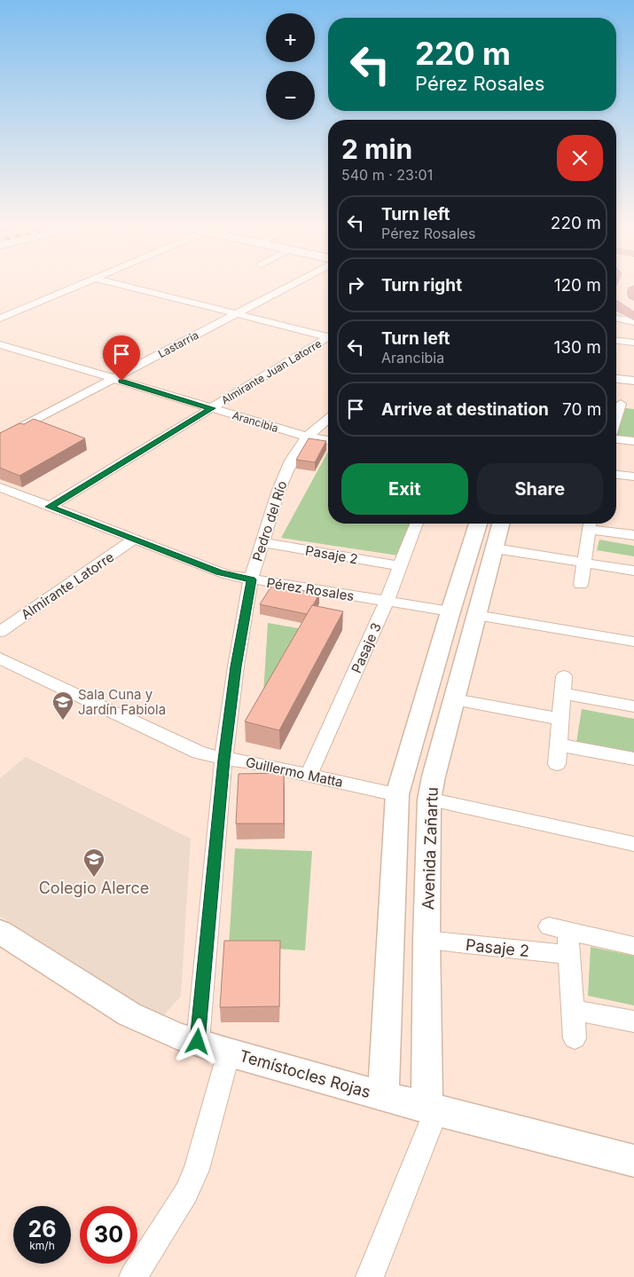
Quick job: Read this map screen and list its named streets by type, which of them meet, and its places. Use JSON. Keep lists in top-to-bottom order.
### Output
{
  "streets": {
    "street": [
      "Lastarria",
      "Almirante Juan Latorre",
      "Arancibia",
      "Pedro del Río",
      "Pasaje 2",
      "Almirante Latorre",
      "Pérez Rosales",
      "Pasaje 3",
      "Guillermo Matta",
      "Avenida Zañartu",
      "Temístocles Rojas"
    ]
  },
  "crossings": [
    ["Lastarria", "Arancibia"],
    ["Almirante Juan Latorre", "Arancibia"],
    ["Almirante Juan Latorre", "Pérez Rosales"],
    ["Arancibia", "Pedro del Río"],
    ["Pedro del Río", "Pasaje 2"],
    ["Pedro del Río", "Pérez Rosales"],
    ["Pedro del Río", "Guillermo Matta"],
    ["Pedro del Río", "Temístocles Rojas"],
    ["Pasaje 2", "Pasaje 3"],
    ["Pasaje 2", "Avenida Zañartu"],
    ["Almirante Latorre", "Pérez Rosales"],
    ["Pérez Rosales", "Pasaje 3"],
    ["Pasaje 3", "Guillermo Matta"],
    ["Avenida Zañartu", "Temístocles Rojas"]
  ],
  "places": {
    "school or university": ["Sala Cuna y Jardín Fabiola", "Colegio Alerce"]
  },
  "page": {
    "map_buttons": ["+", "−"],
    "turn": ["220 m", "Pérez Rosales"],
    "heading": ["2 min", "540 m · 23:01"],
    "list": [
      {
        "name": "Turn left",
        "note": "Pérez Rosales",
        "value": "220 m"
      },
      {
        "name": "Turn right",
        "value": "120 m"
      },
      {
        "name": "Turn left",
        "note": "Arancibia",
        "value": "130 m"
      },
      {
        "name": "Arrive at destination",
        "value": "70 m"
      }
    ],
    "buttons": ["Exit", "Share"],
    "speed": "26 km/h",
    "limit": "30"
  }
}
